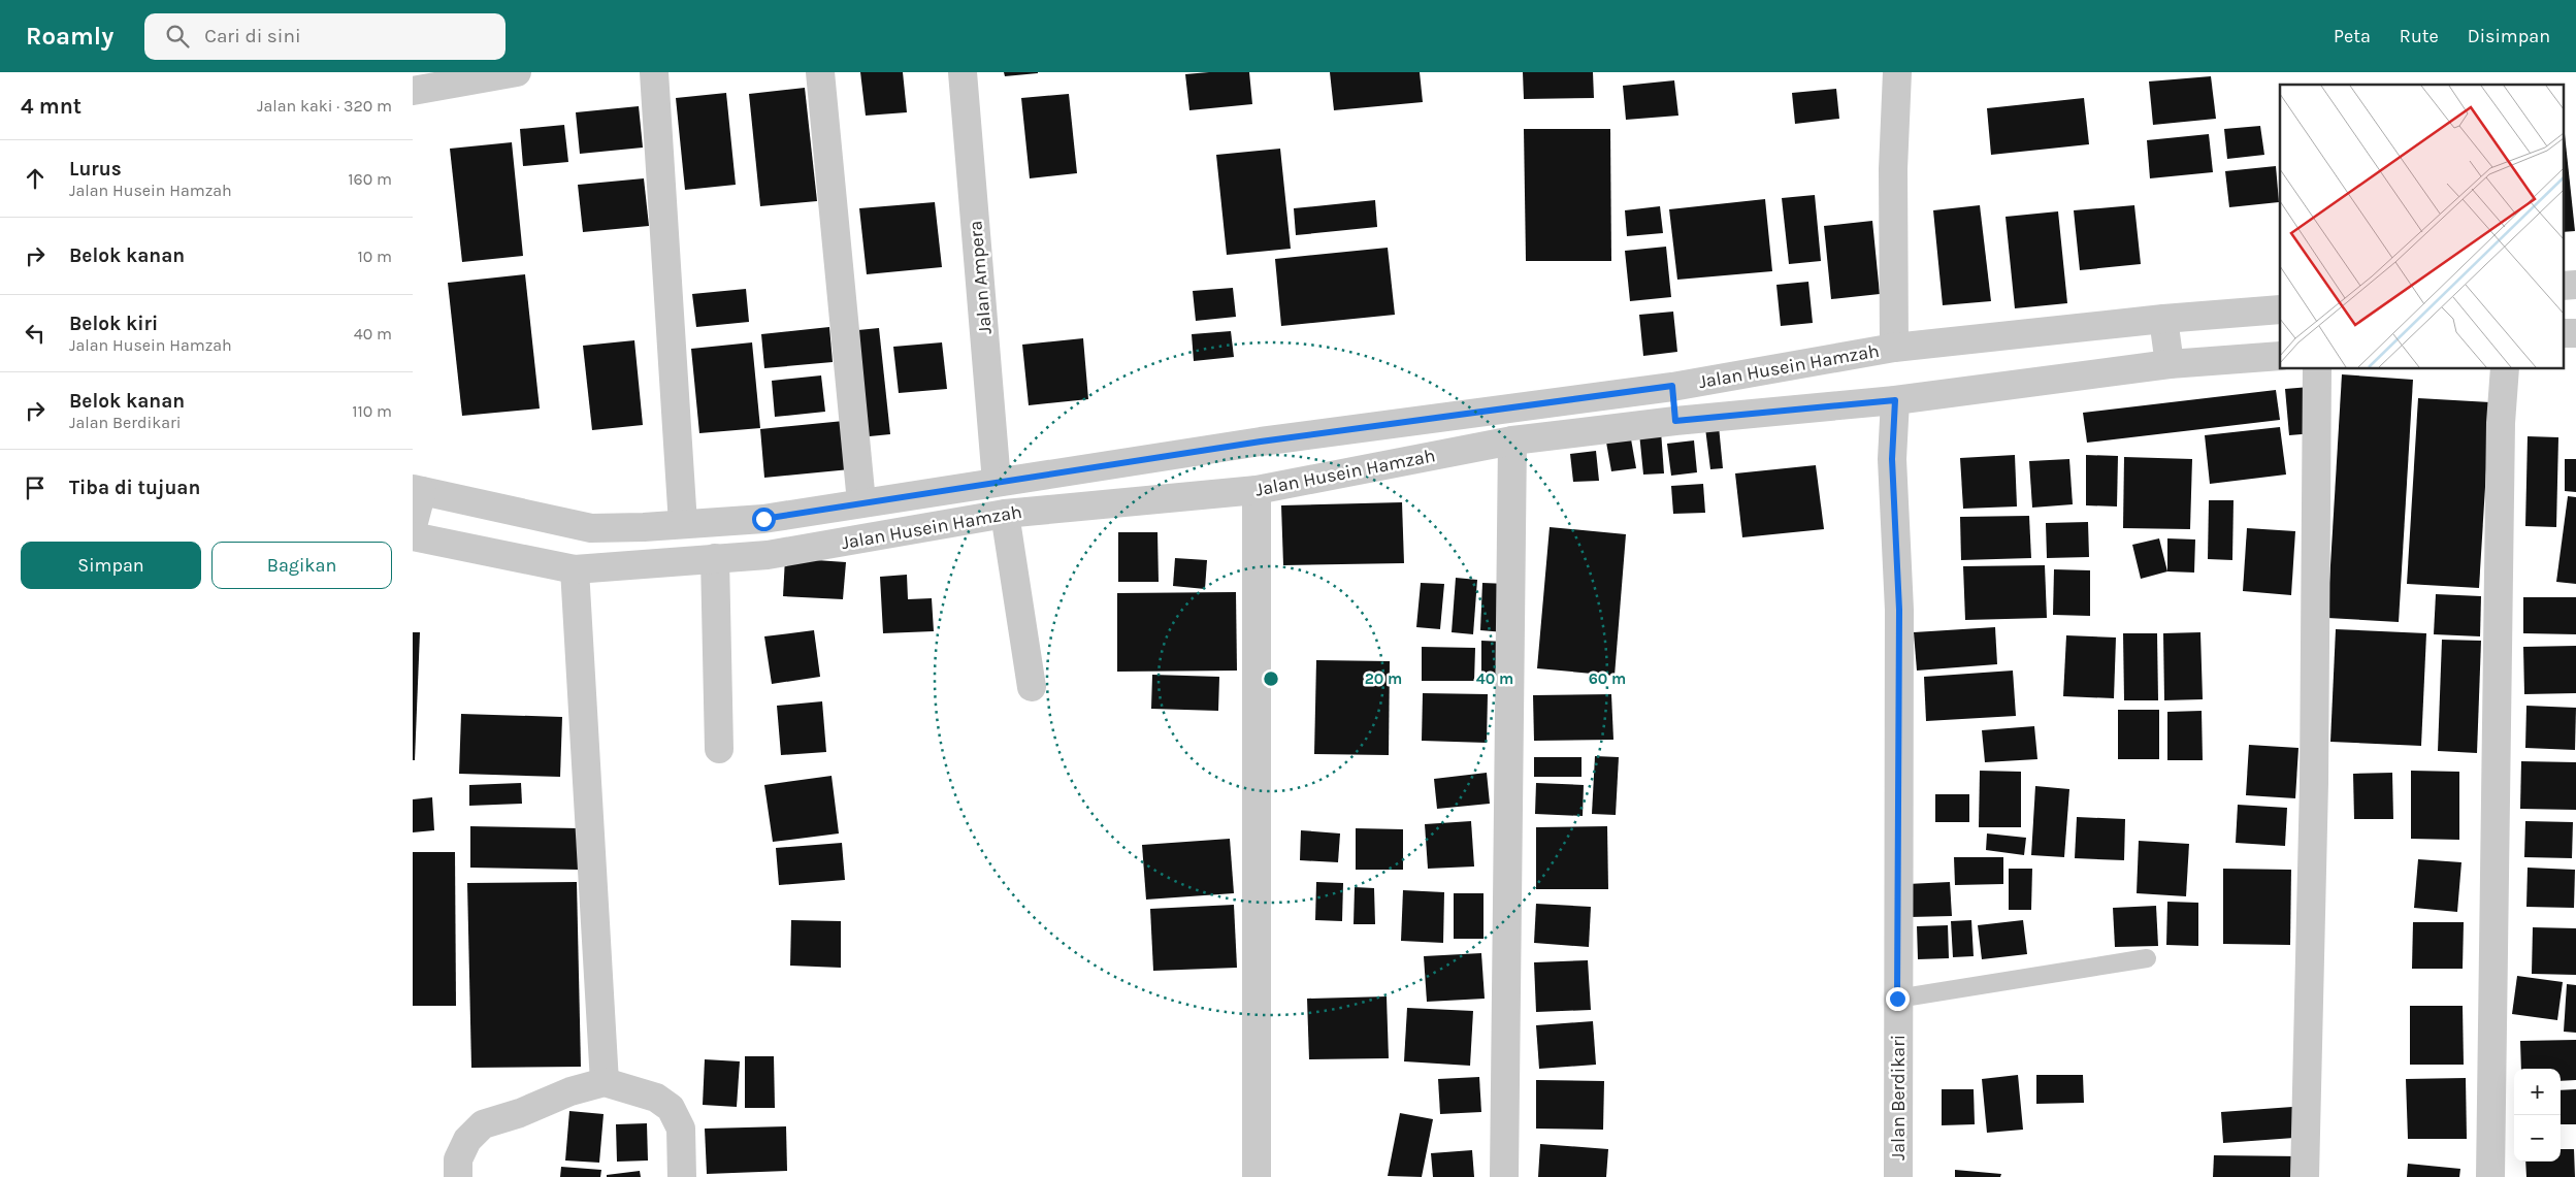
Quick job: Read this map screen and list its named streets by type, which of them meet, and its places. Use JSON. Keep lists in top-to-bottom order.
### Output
{
  "streets": {
    "street": ["Jalan Ampera", "Jalan Husein Hamzah", "Jalan Berdikari"]
  },
  "crossings": [
    ["Jalan Ampera", "Jalan Husein Hamzah"],
    ["Jalan Husein Hamzah", "Jalan Berdikari"]
  ],
  "page": {
    "header": "Roamly",
    "search": "Cari di sini",
    "nav": ["Peta", "Rute", "Disimpan"],
    "heading": ["4 mnt", "Jalan kaki · 320 m"],
    "list": [
      ["Lurus", "Jalan Husein Hamzah", "160 m"],
      ["Belok kanan", "10 m"],
      ["Belok kiri", "Jalan Husein Hamzah", "40 m"],
      ["Belok kanan", "Jalan Berdikari", "110 m"],
      "Tiba di tujuan"
    ],
    "buttons": ["Simpan", "Bagikan"],
    "map_buttons": ["+", "−"]
  },
  "rings": ["20 m", "40 m", "60 m"]
}
